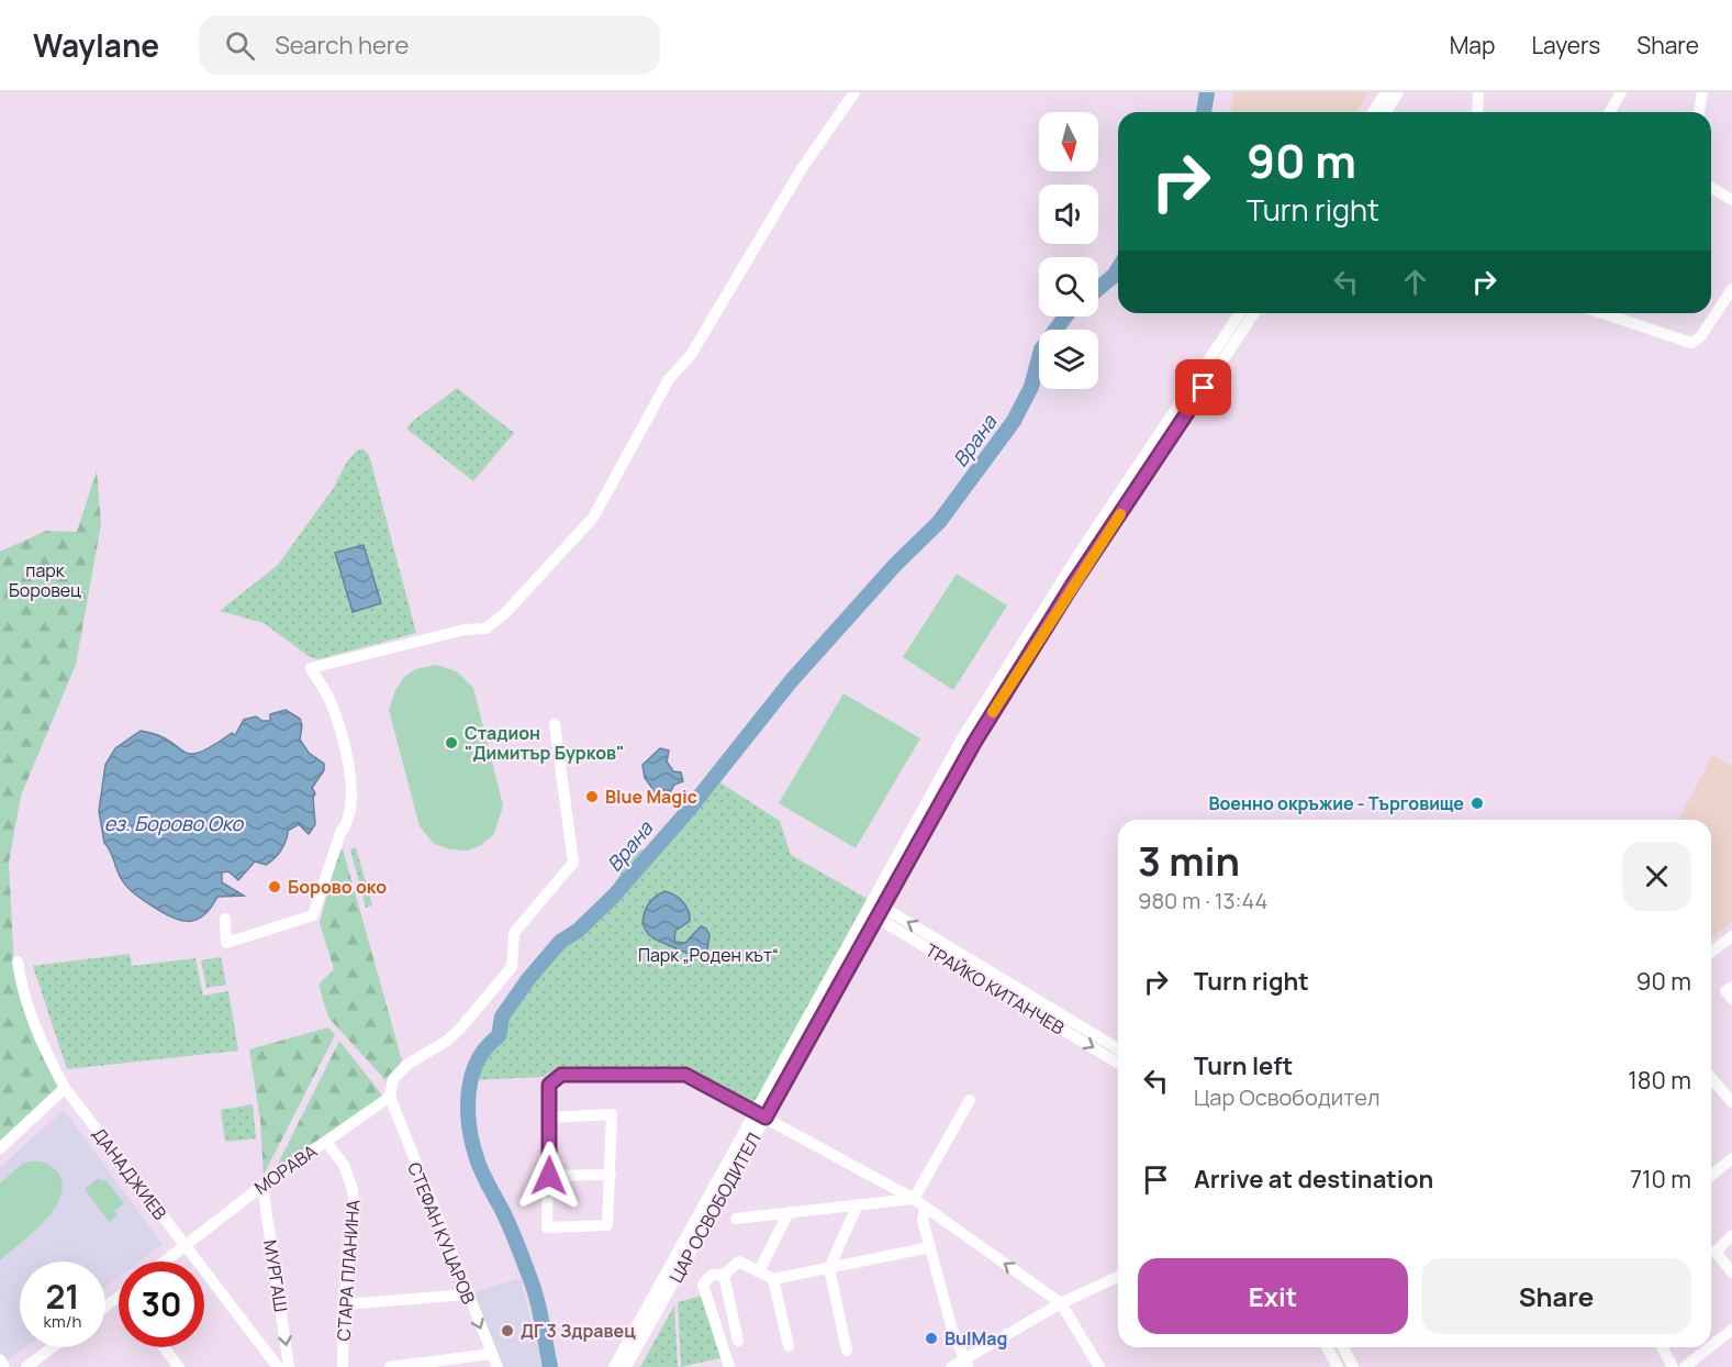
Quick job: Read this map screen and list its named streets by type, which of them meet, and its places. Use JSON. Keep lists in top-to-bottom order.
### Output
{
  "streets": {
    "street": [
      "ТРАЙКО КИТАНЧЕВ",
      "МОРАВА",
      "ДАНАДЖИЕВ",
      "ЦАР ОСВОБОДИТЕЛ",
      "СТЕФАН КУЦАРОВ",
      "СТАРА ПЛАНИНА",
      "МУРГАШ"
    ]
  },
  "crossings": [
    ["ТРАЙКО КИТАНЧЕВ", "ЦАР ОСВОБОДИТЕЛ"],
    ["МОРАВА", "ДАНАДЖИЕВ"],
    ["МОРАВА", "СТЕФАН КУЦАРОВ"],
    ["МОРАВА", "СТАРА ПЛАНИНА"],
    ["МОРАВА", "МУРГАШ"]
  ],
  "one_way": ["МУРГАШ"],
  "water": ["Врана", "ез. Борово Око"],
  "parks": ["парк Боровец", "Парк „Роден кът“"],
  "places": [
    "Стадион \"Димитър Бурков\"",
    "Blue Magic",
    "Военно окръжие - Търговище",
    "Борово око",
    "ДГ 3 Здравец",
    "BulMag"
  ],
  "north": "bottom",
  "page": {
    "header": "Waylane",
    "search": "Search here",
    "nav": ["Map", "Layers", "Share"],
    "turn": ["90 m", "Turn right"],
    "heading": ["3 min", "980 m · 13:44"],
    "list": [
      {
        "name": "Turn right",
        "value": "90 m"
      },
      {
        "name": "Turn left",
        "note": "Цар Освободител",
        "value": "180 m"
      },
      {
        "name": "Arrive at destination",
        "value": "710 m"
      }
    ],
    "buttons": ["Exit", "Share"],
    "speed": "21 km/h",
    "limit": "30"
  }
}
